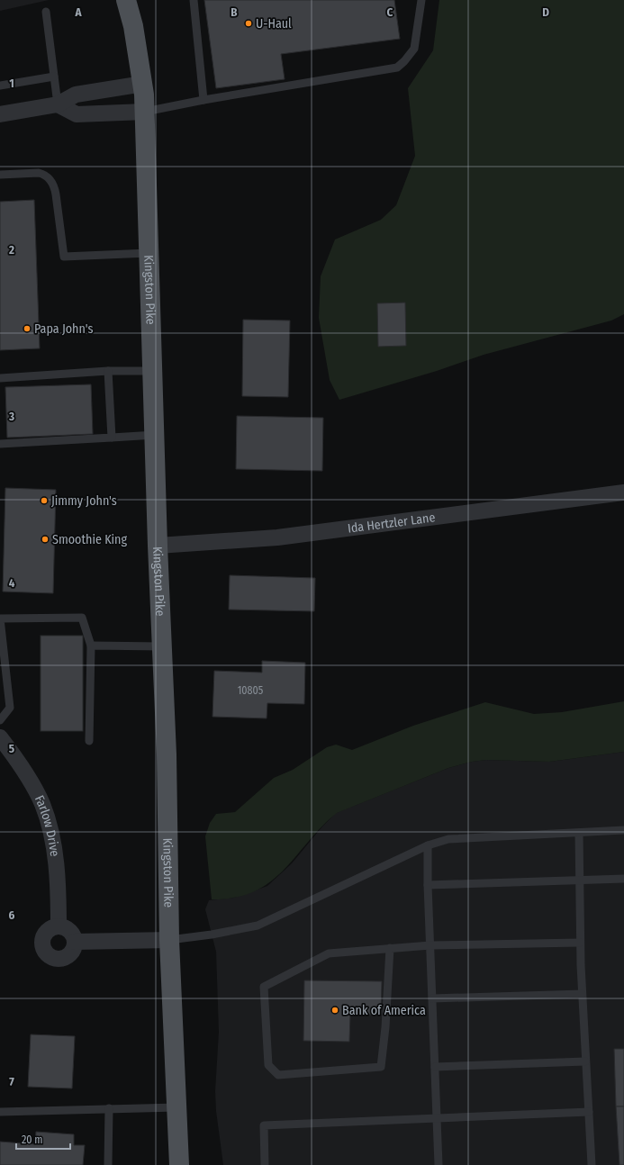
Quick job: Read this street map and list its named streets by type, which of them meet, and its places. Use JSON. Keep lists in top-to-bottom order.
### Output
{
  "streets": {
    "main road": ["Kingston Pike"],
    "street": ["Ida Hertzler Lane", "Farlow Drive"]
  },
  "crossings": [
    ["Kingston Pike", "Ida Hertzler Lane"]
  ],
  "places": [
    "U-Haul",
    "Papa John's",
    "Jimmy John's",
    "Smoothie King",
    "Bank of America"
  ],
  "house_numbers": ["10805"],
  "scale_bar": "20 m",
  "grid": {
    "columns": [
      "A",
      "B",
      "C",
      "D"
    ],
    "rows": [
      "1",
      "2",
      "3",
      "4",
      "5",
      "6",
      "7"
    ]
  }
}
